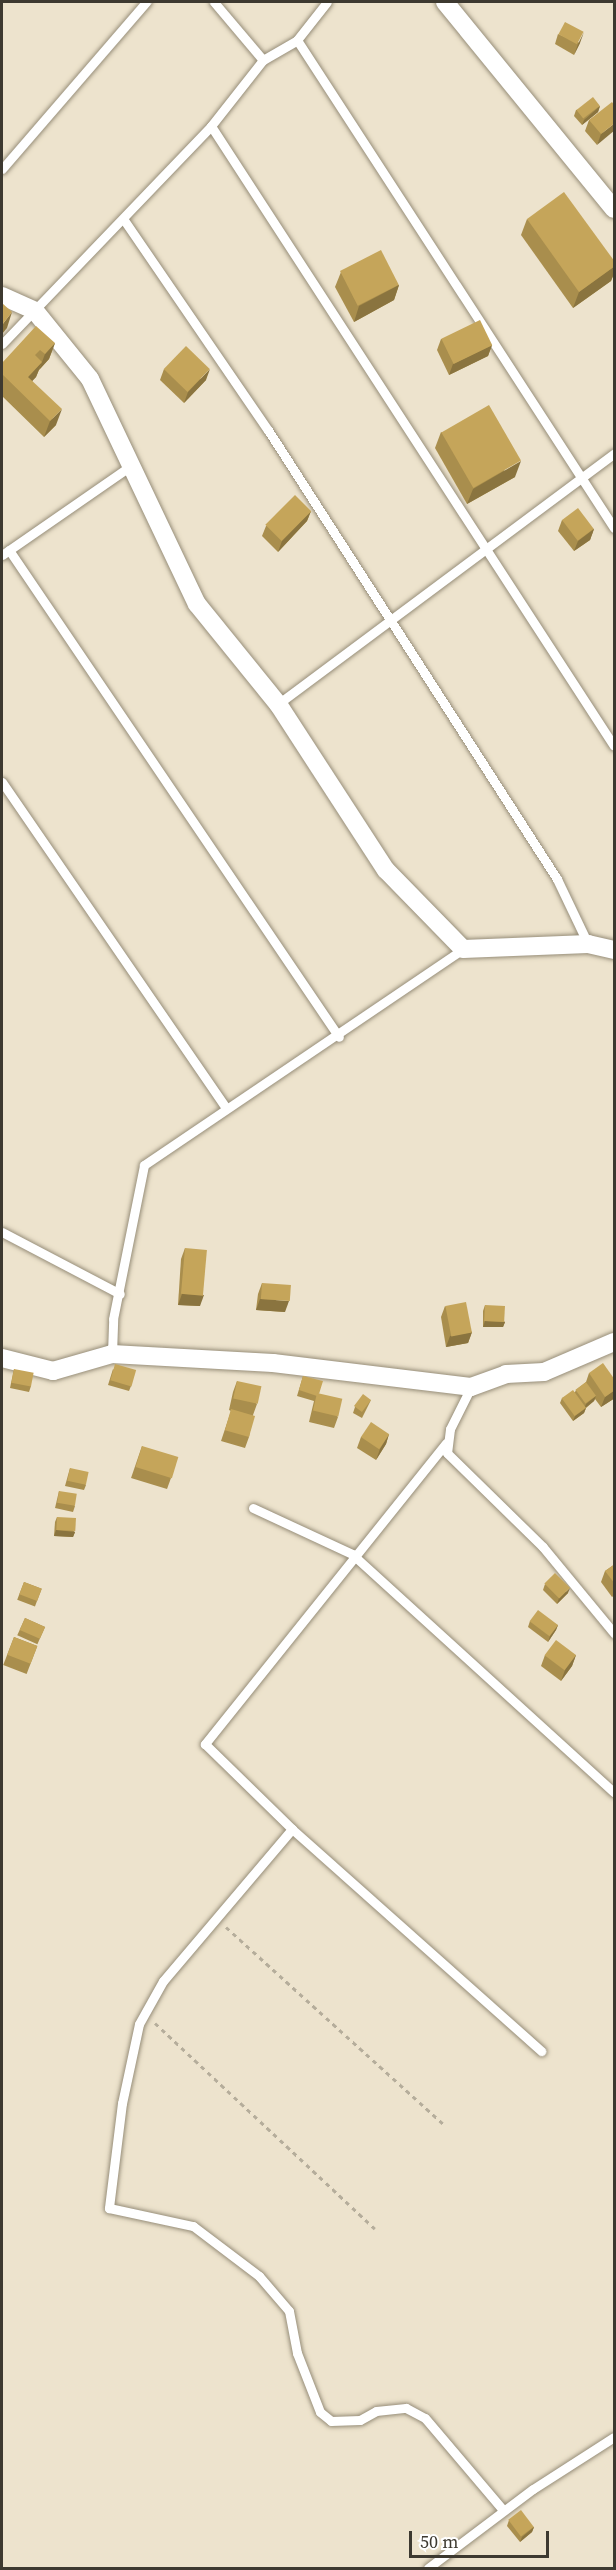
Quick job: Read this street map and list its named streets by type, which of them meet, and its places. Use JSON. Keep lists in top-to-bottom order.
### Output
{
  "scale_bar": "50 m"
}
